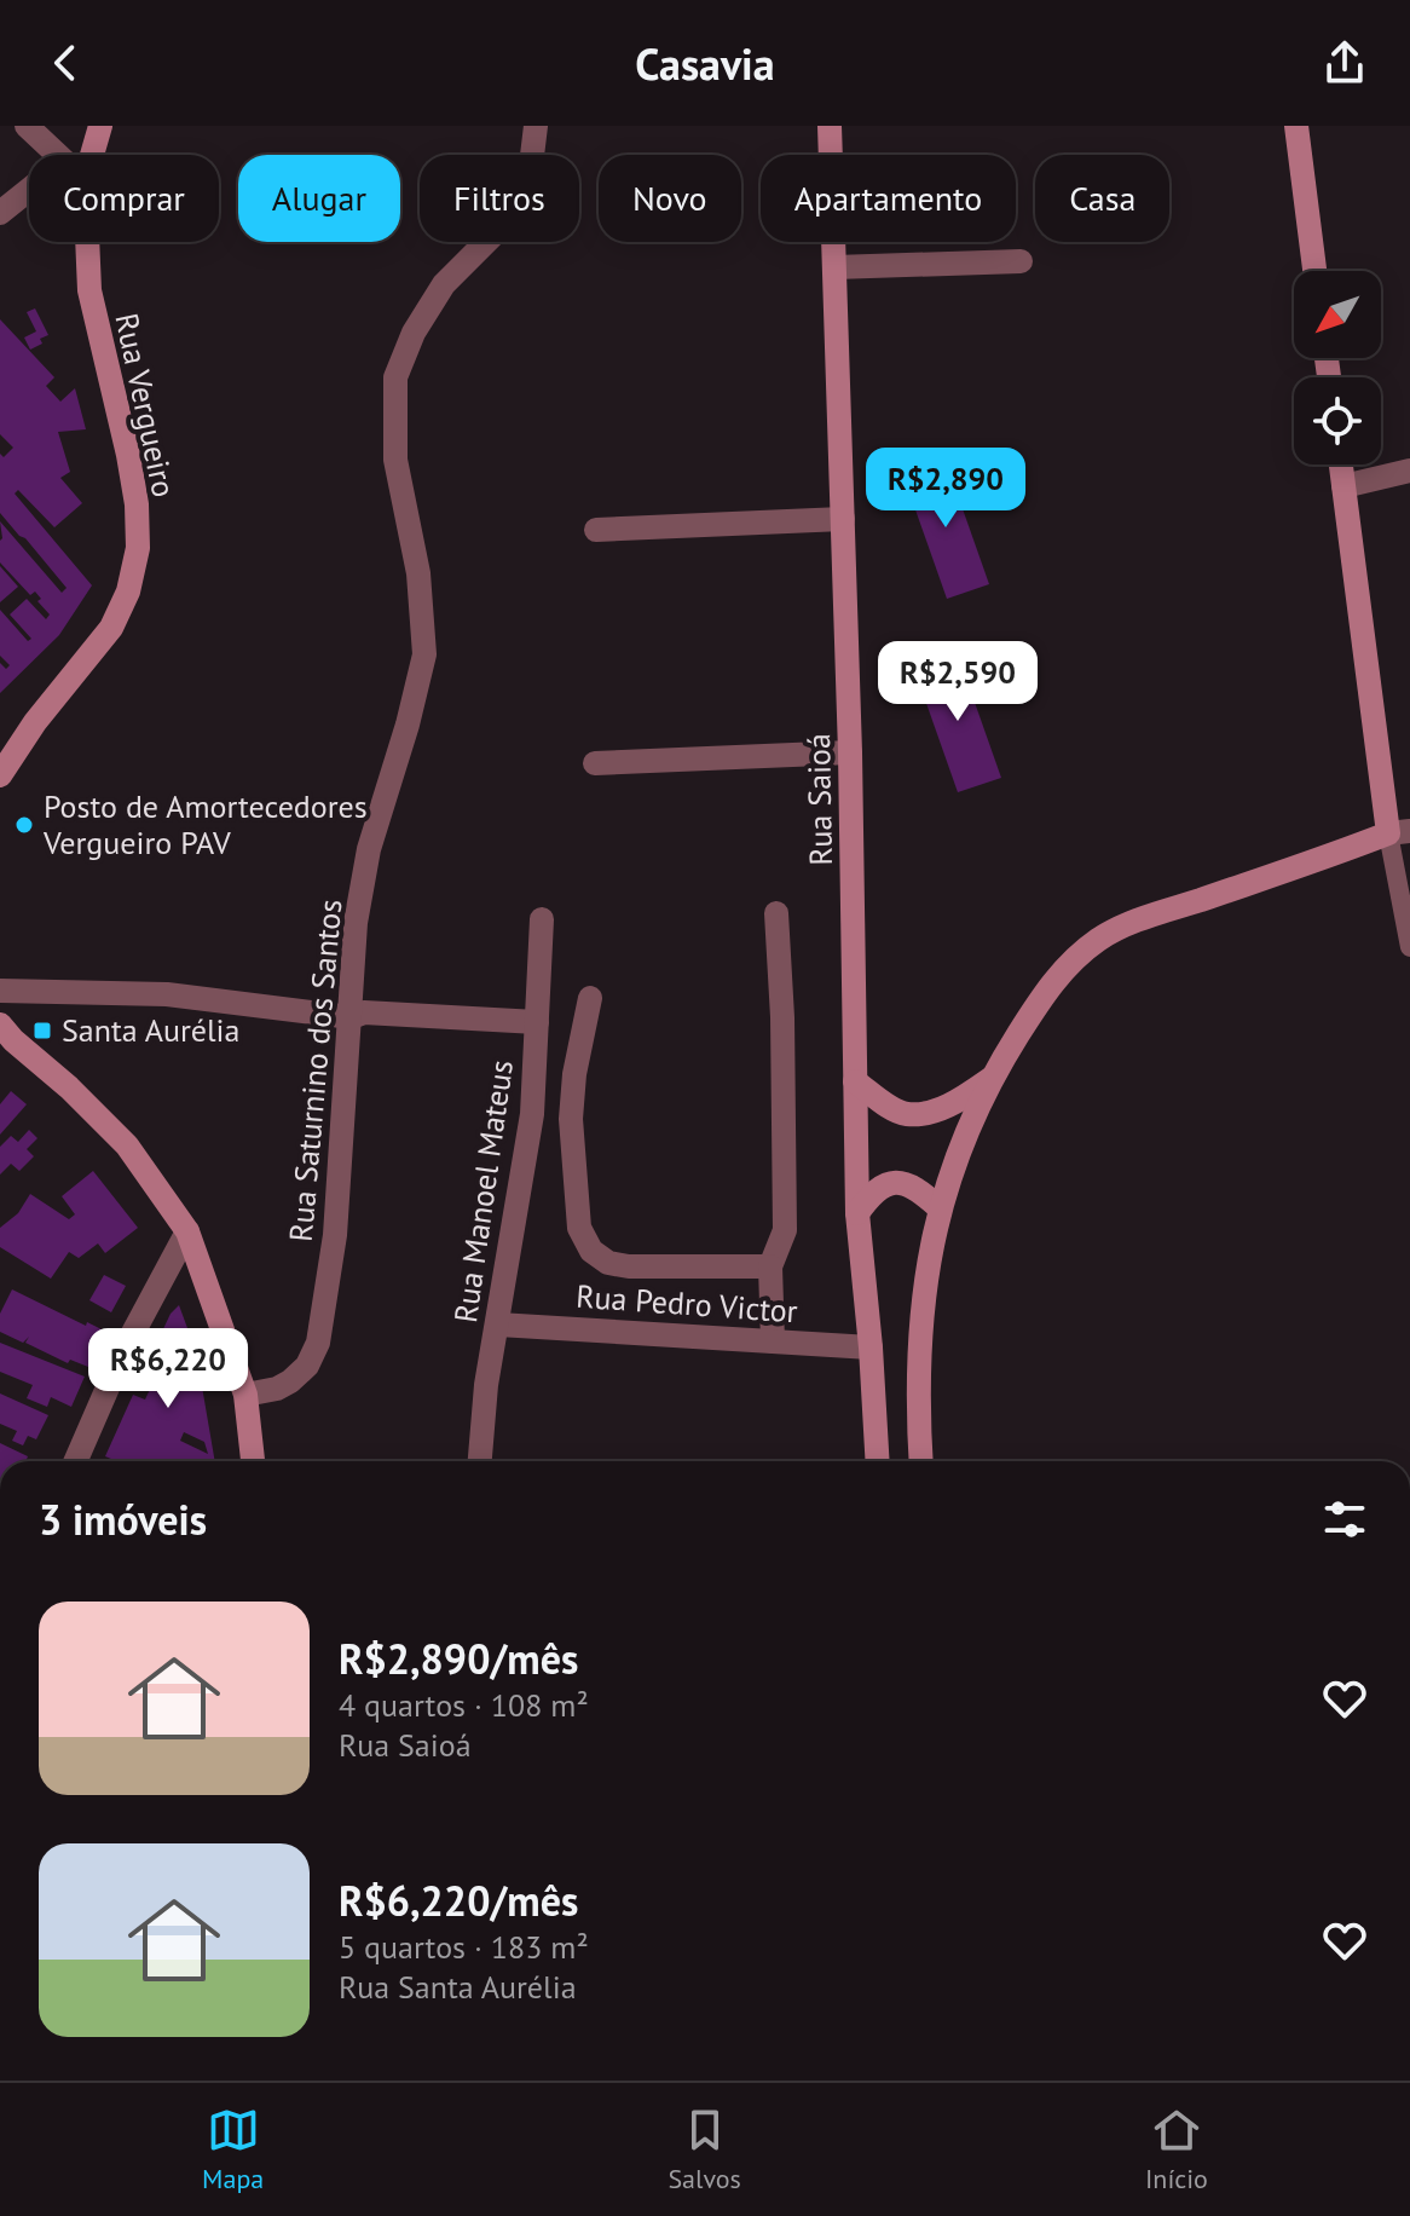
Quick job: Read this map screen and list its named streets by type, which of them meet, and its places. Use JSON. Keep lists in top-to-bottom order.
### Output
{
  "streets": {
    "street": [
      "Rua Vergueiro",
      "Rua Saioá",
      "Rua Saturnino dos Santos",
      "Rua Manoel Mateus",
      "Rua Pedro Victor"
    ]
  },
  "crossings": [
    ["Rua Saioá", "Rua Pedro Victor"],
    ["Rua Manoel Mateus", "Rua Pedro Victor"]
  ],
  "places": {
    "other": ["Posto de Amortecedores Vergueiro PAV"],
    "transit": ["Santa Aurélia"]
  },
  "north": "bottom left",
  "page": {
    "header": "Casavia",
    "chip": [
      "Comprar",
      "Alugar",
      "Filtros",
      "Novo",
      "Apartamento",
      "Casa"
    ],
    "price": ["R$2,890", "R$2,590", "R$6,220"],
    "heading": "3 imóveis",
    "list": [
      {
        "name": "R$2,890/mês",
        "note": "4 quartos · 108 m² · Rua Saioá"
      },
      {
        "name": "R$6,220/mês",
        "note": "5 quartos · 183 m² · Rua Santa Aurélia"
      }
    ],
    "tabs": ["Mapa", "Salvos", "Início"]
  }
}
